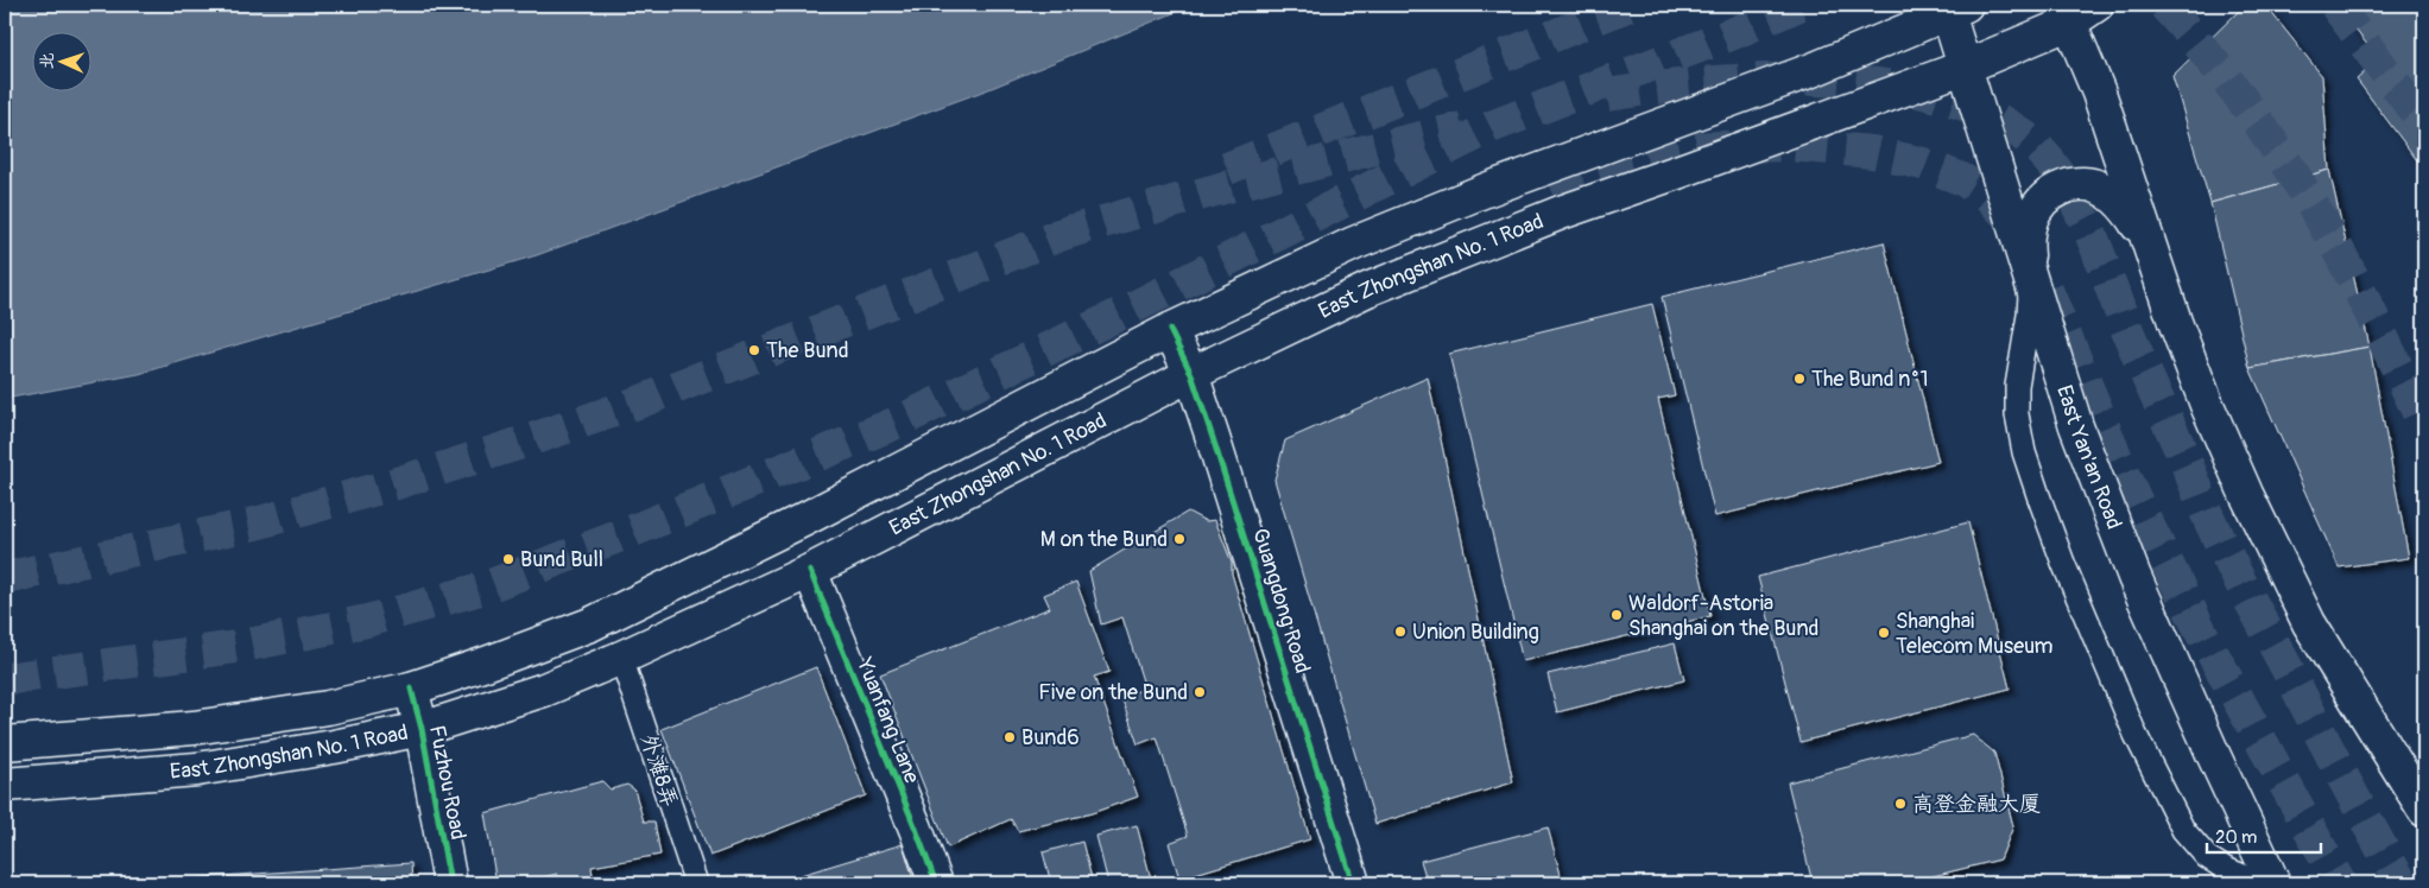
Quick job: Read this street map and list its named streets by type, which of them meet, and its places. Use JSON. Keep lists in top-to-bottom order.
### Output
{
  "streets": {
    "main road": [
      "East Zhongshan No. 1 Road",
      "East Yan'an Road",
      "Guangdong Road",
      "Yuanfang Lane",
      "Fuzhou Road"
    ],
    "lane": ["外滩8弄"]
  },
  "crossings": [
    ["East Zhongshan No. 1 Road", "East Yan'an Road"],
    ["East Zhongshan No. 1 Road", "Guangdong Road"],
    ["East Zhongshan No. 1 Road", "Yuanfang Lane"],
    ["East Zhongshan No. 1 Road", "外滩8弄"],
    ["East Zhongshan No. 1 Road", "Fuzhou Road"]
  ],
  "places": [
    "The Bund",
    "The Bund n°1",
    "M on the Bund",
    "Bund Bull",
    "Waldorf-Astoria Shanghai on the Bund",
    "Union Building",
    "Shanghai Telecom Museum",
    "Five on the Bund",
    "Bund6",
    "高登金融大厦"
  ],
  "scale_bar": "20 m",
  "north": "left"
}
